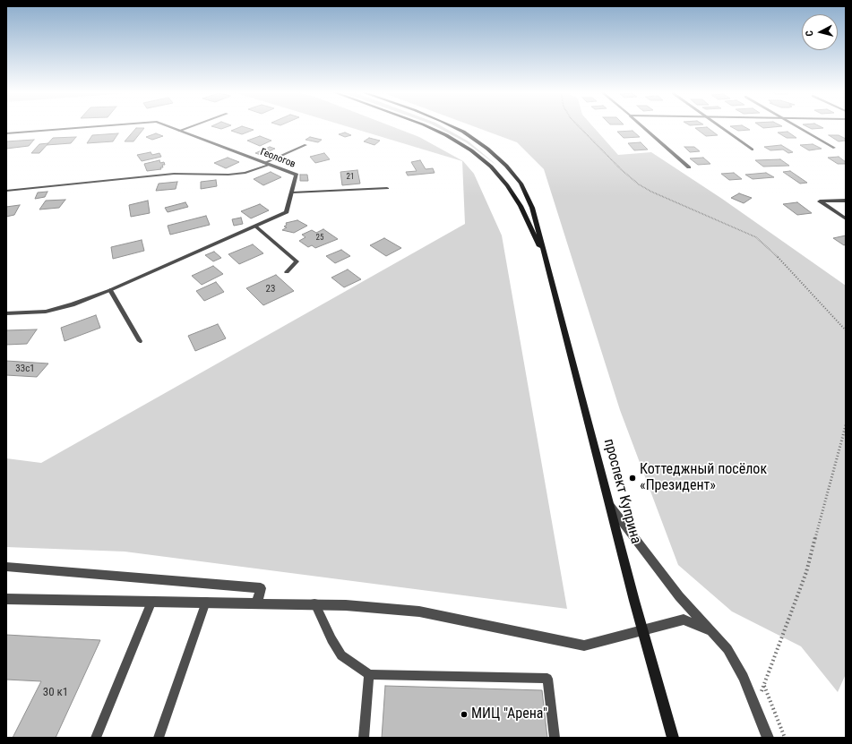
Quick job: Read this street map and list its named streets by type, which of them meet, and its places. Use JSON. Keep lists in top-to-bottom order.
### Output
{
  "streets": {
    "main road": ["проспект Куприна"],
    "street": ["Геологов"]
  },
  "places": ["Коттеджный посёлок «Президент»", "МИЦ \"Арена\""],
  "house_numbers": [
    "21",
    "25",
    "23",
    "33с1",
    "30 к1"
  ],
  "north": "left"
}
